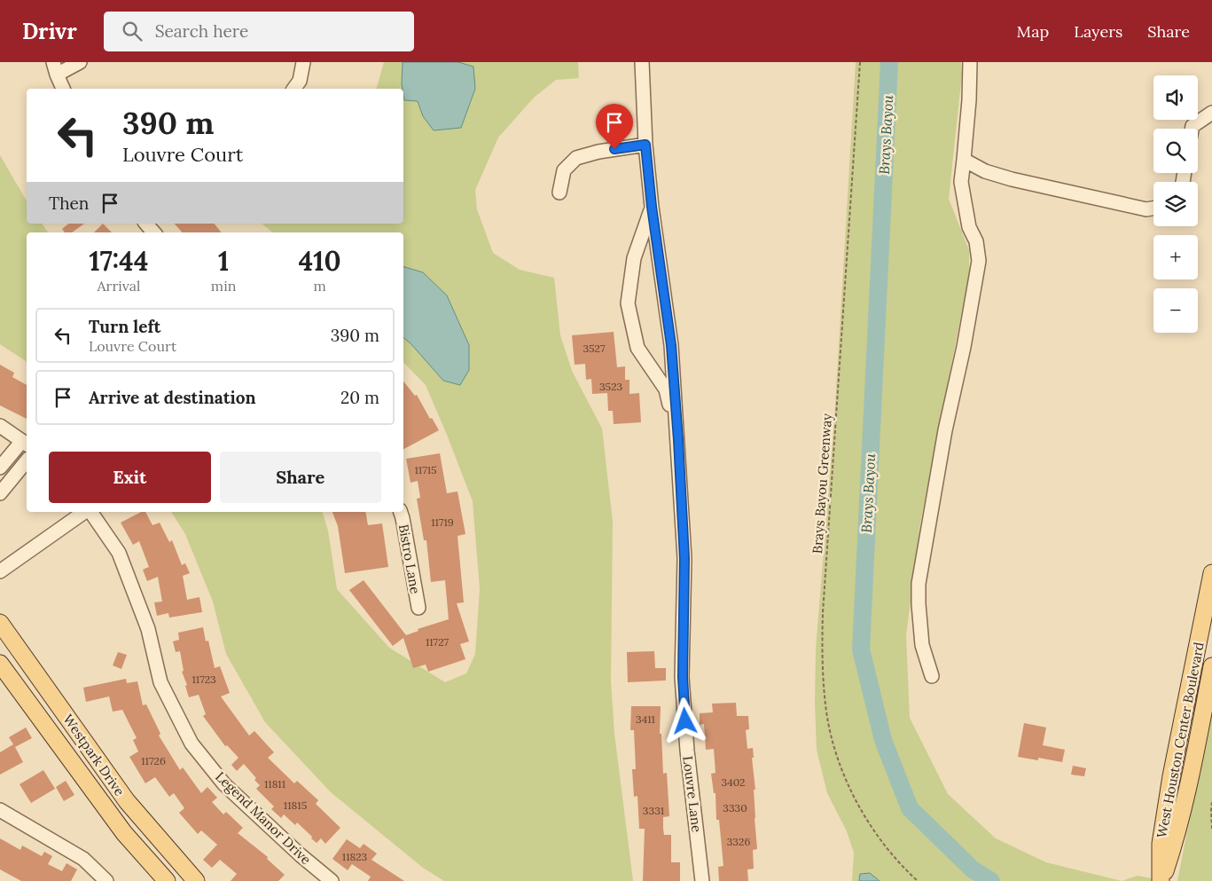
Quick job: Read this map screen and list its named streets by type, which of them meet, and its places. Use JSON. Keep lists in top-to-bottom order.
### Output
{
  "streets": {
    "main road": ["West Houston Center Boulevard", "Westpark Drive"],
    "street": ["Bistro Lane", "Louvre Lane", "Legend Manor Drive"],
    "path": ["Brays Bayou Greenway"]
  },
  "water": ["Brays Bayou"],
  "house_numbers": [
    "3527",
    "3523",
    "11715",
    "11719",
    "11727",
    "11723",
    "3411",
    "11726",
    "3402",
    "11811",
    "11815",
    "3330",
    "3331",
    "3326",
    "11823"
  ],
  "page": {
    "header": "Drivr",
    "search": "Search here",
    "nav": ["Map", "Layers", "Share"],
    "map_buttons": ["+", "−"],
    "turn": ["390 m", "Louvre Court"],
    "then": "Then",
    "eta": [
      "17:44",
      "Arrival",
      "1",
      "min",
      "410",
      "m"
    ],
    "list": [
      {
        "name": "Turn left",
        "note": "Louvre Court",
        "value": "390 m"
      },
      {
        "name": "Arrive at destination",
        "value": "20 m"
      }
    ],
    "buttons": ["Exit", "Share"]
  }
}
